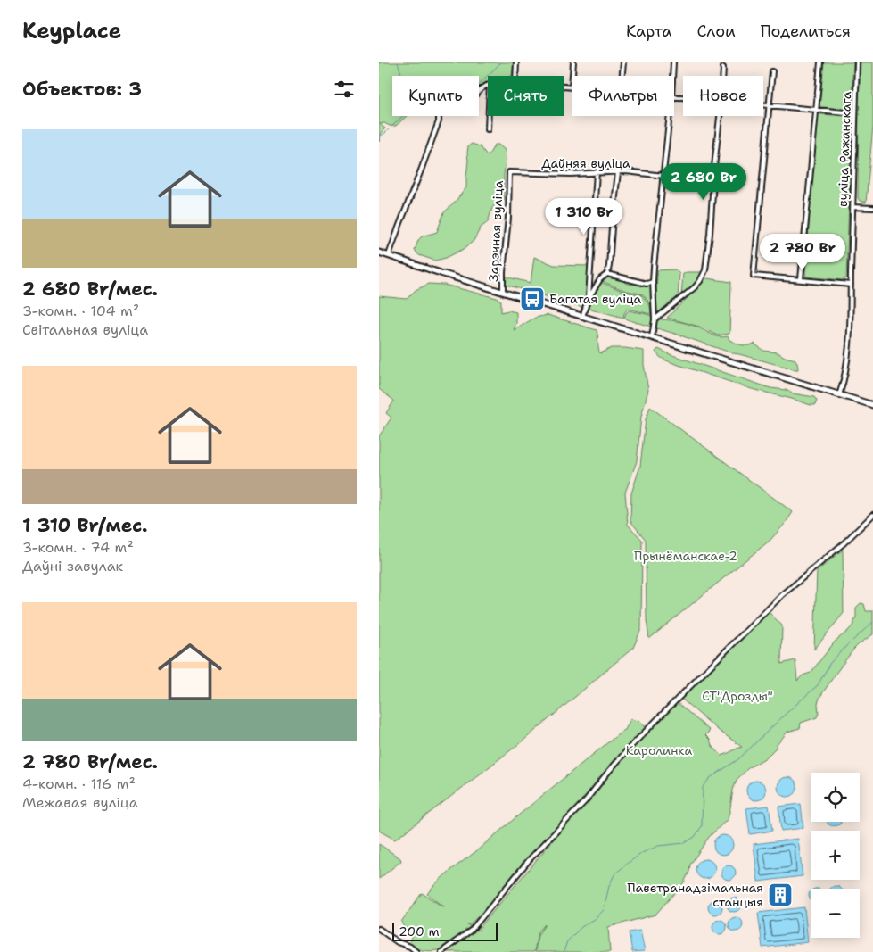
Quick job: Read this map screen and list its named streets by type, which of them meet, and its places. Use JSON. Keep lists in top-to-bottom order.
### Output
{
  "streets": {
    "street": ["вуліца Ражанскага", "Даўняя вуліца", "Зарэчная вуліца"]
  },
  "crossings": [
    ["Даўняя вуліца", "Зарэчная вуліца"]
  ],
  "parks": ["Прынёманскае-2", "СТ\"Дрозды\"", "Каролинка"],
  "places": {
    "bus stop": ["Багатая вуліца"],
    "building": ["Паветранадзімальная станцыя"]
  },
  "scale_bar": "200 m",
  "page": {
    "header": "Keyplace",
    "nav": ["Карта", "Слои", "Поделиться"],
    "heading": "Объектов: 3",
    "chip": [
      "Купить",
      "Снять",
      "Фильтры",
      "Новое"
    ],
    "list": [
      {
        "name": "2 680 Br/мес.",
        "note": "3-комн. · 104 m² · Світальная вуліца"
      },
      {
        "name": "1 310 Br/мес.",
        "note": "3-комн. · 74 m² · Даўні завулак"
      },
      {
        "name": "2 780 Br/мес.",
        "note": "4-комн. · 116 m² · Межавая вуліца"
      }
    ],
    "price": ["2 680 Br", "1 310 Br", "2 780 Br"],
    "map_buttons": ["+", "−"],
    "scale": "200 m"
  }
}
